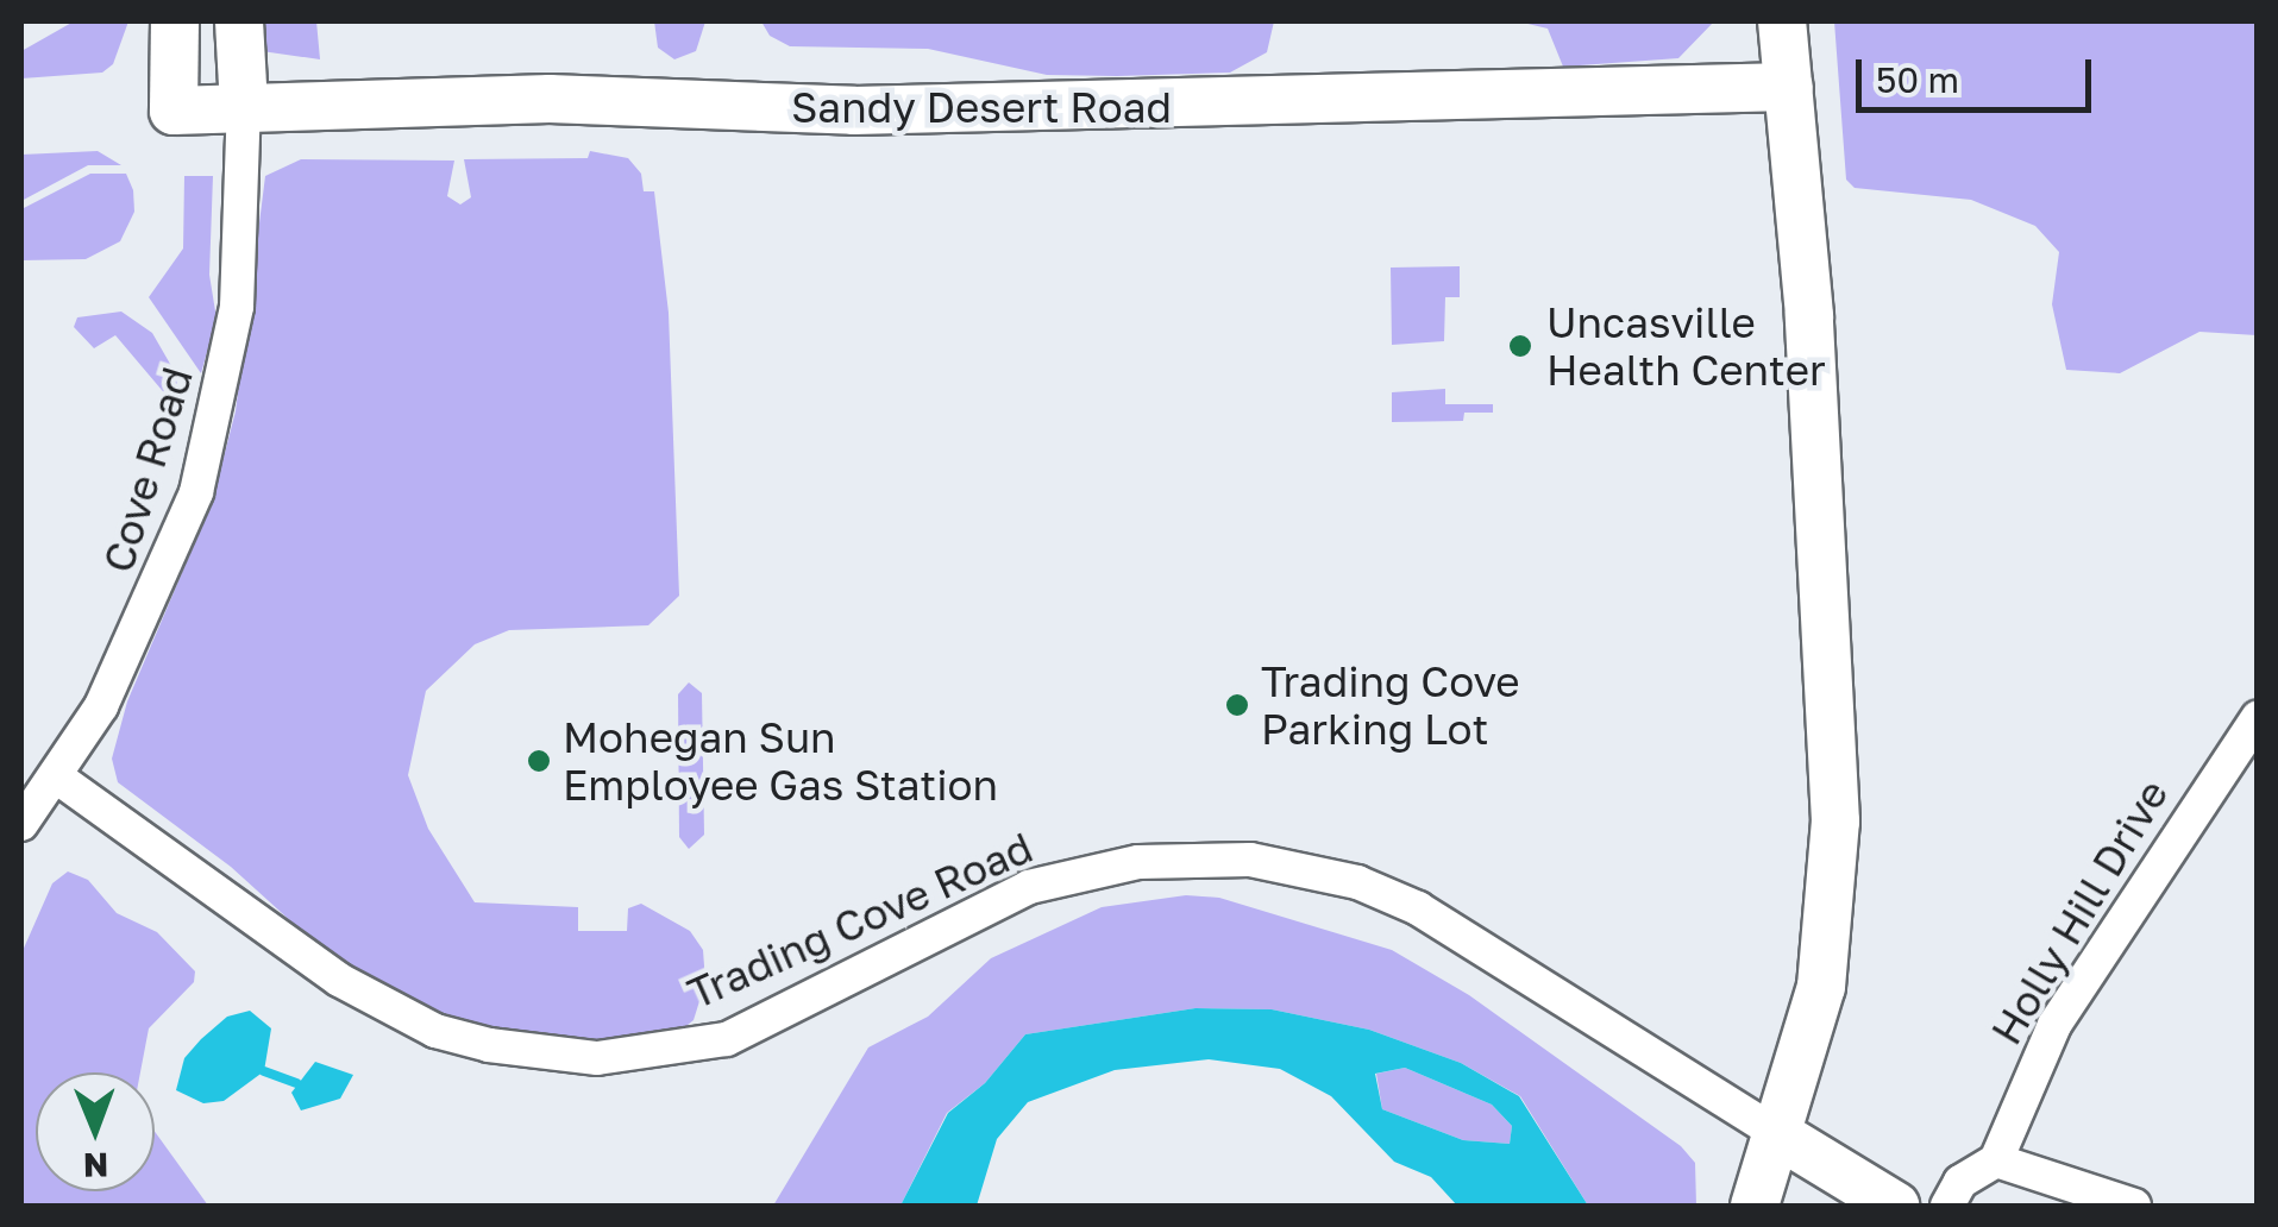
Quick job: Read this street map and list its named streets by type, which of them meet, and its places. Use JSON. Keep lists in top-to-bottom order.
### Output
{
  "streets": {
    "main road": ["Sandy Desert Road"],
    "street": ["Cove Road", "Holly Hill Drive", "Trading Cove Road"]
  },
  "crossings": [
    ["Sandy Desert Road", "Cove Road"],
    ["Cove Road", "Trading Cove Road"]
  ],
  "places": ["Uncasville Health Center", "Trading Cove Parking Lot", "Mohegan Sun Employee Gas Station"],
  "scale_bar": "50 m",
  "north": "bottom"
}
